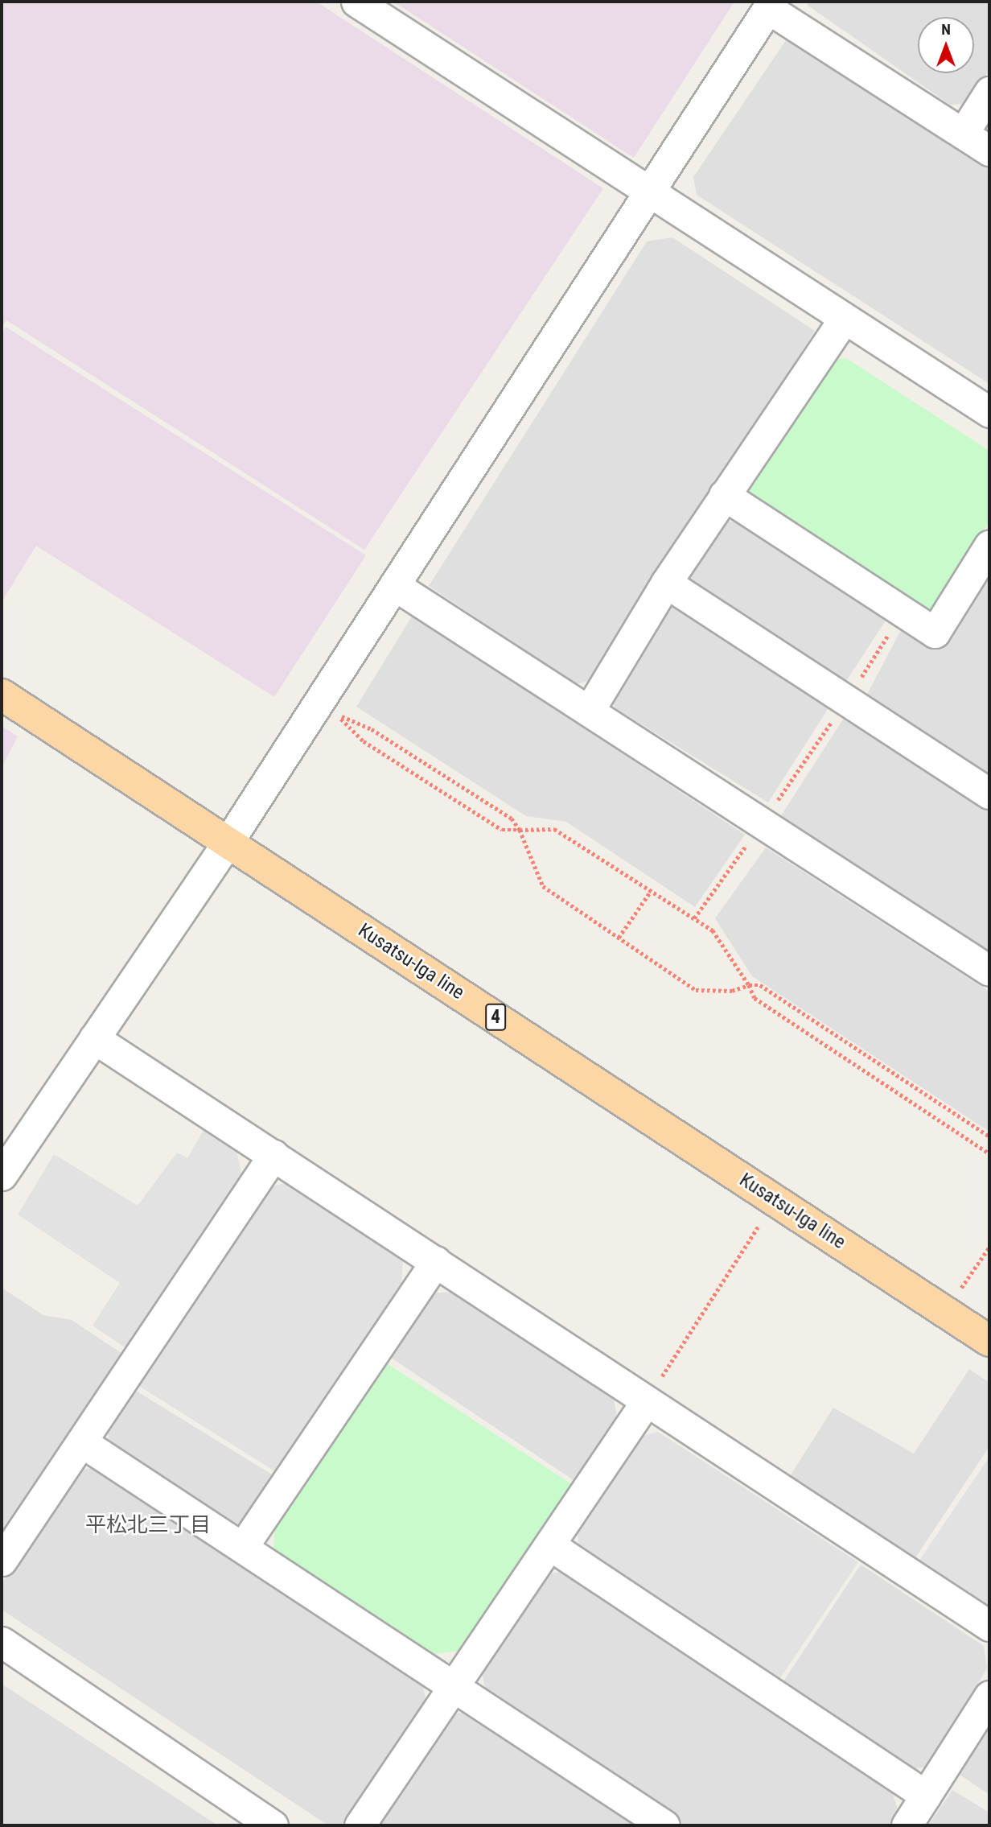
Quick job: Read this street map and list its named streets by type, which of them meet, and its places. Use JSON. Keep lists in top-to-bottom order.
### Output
{
  "streets": {
    "main road": ["Kusatsu-Iga line", "4"]
  },
  "districts": ["平松北三丁目"],
  "north": "top"
}
